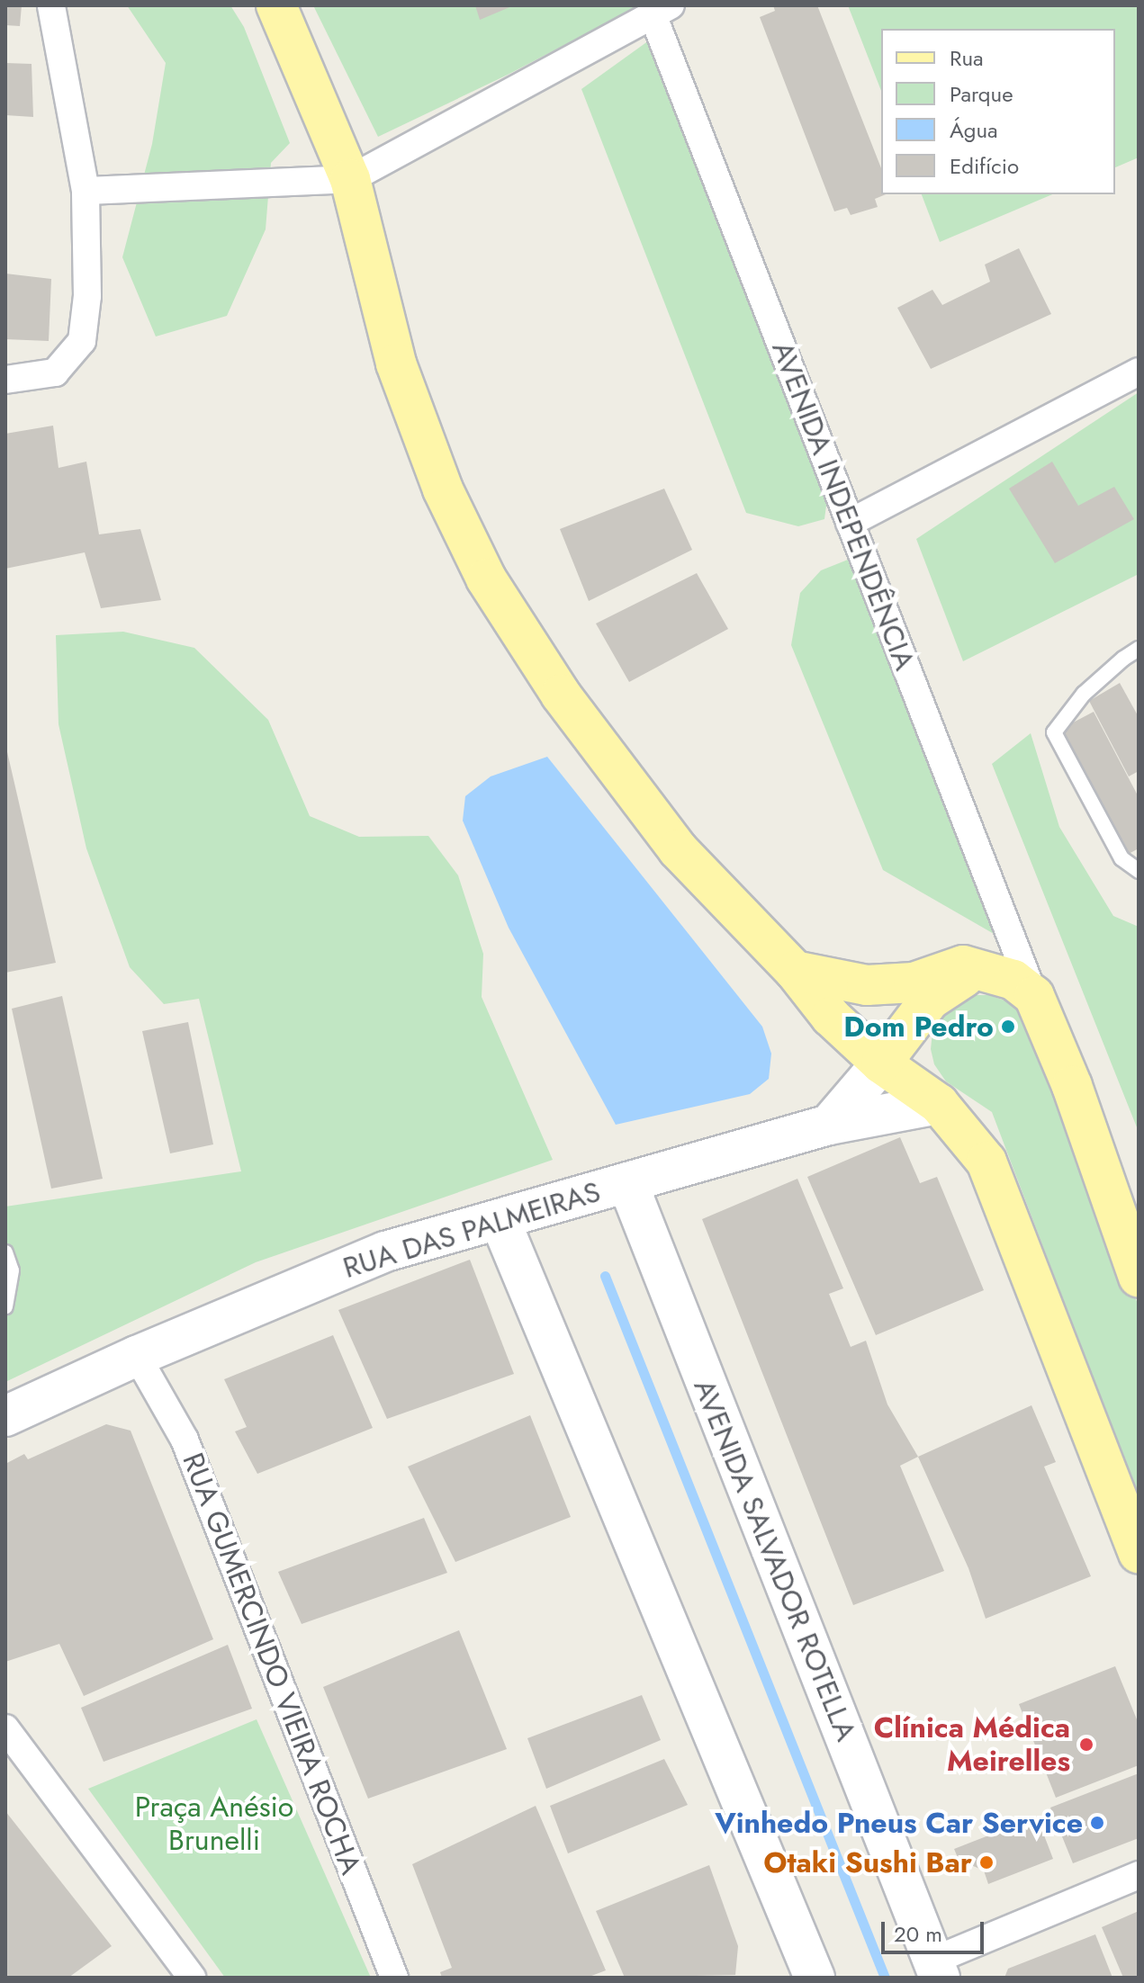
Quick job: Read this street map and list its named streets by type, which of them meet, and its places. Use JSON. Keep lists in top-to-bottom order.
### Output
{
  "streets": {
    "main road": ["AVENIDA INDEPENDÊNCIA"],
    "street": ["RUA DAS PALMEIRAS", "AVENIDA SALVADOR ROTELLA", "RUA GUMERCINDO VIEIRA ROCHA"]
  },
  "crossings": [
    ["RUA DAS PALMEIRAS", "AVENIDA SALVADOR ROTELLA"],
    ["RUA DAS PALMEIRAS", "RUA GUMERCINDO VIEIRA ROCHA"]
  ],
  "parks": ["Praça Anésio Brunelli"],
  "places": [
    "Dom Pedro",
    "Clínica Médica Meirelles",
    "Vinhedo Pneus Car Service",
    "Otaki Sushi Bar"
  ],
  "legend": [
    "Rua",
    "Parque",
    "Água",
    "Edifício"
  ],
  "scale_bar": "20 m"
}
